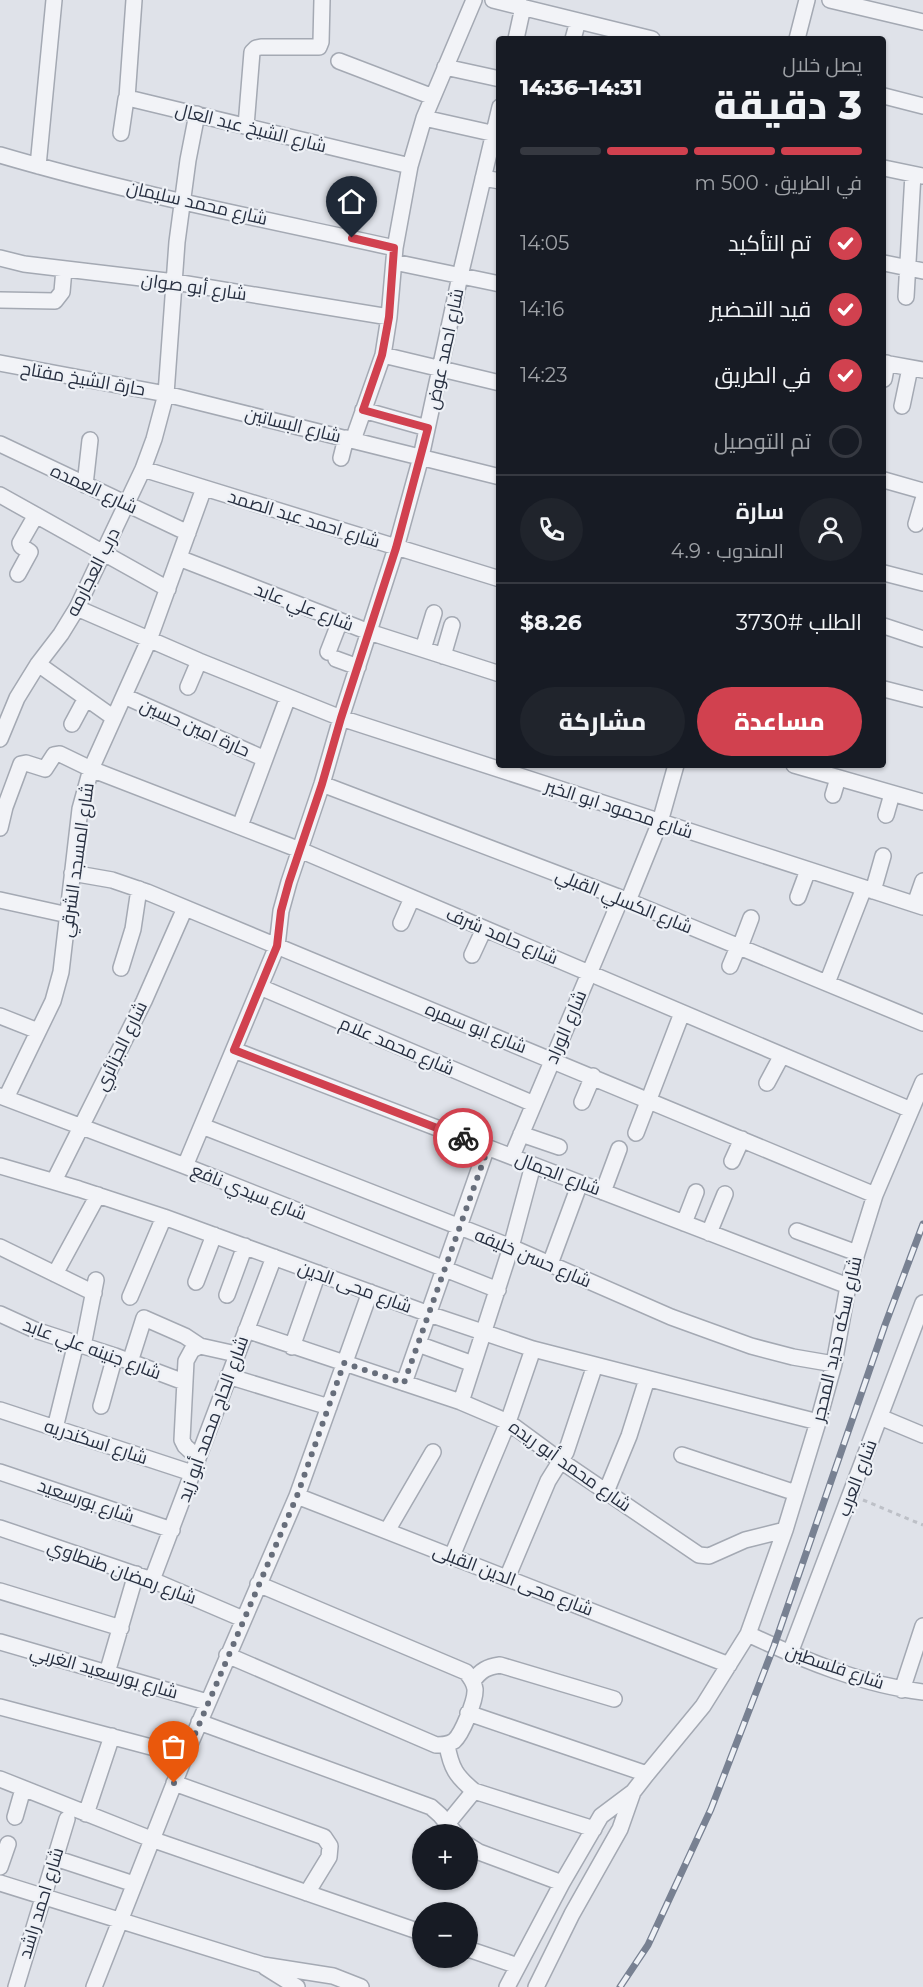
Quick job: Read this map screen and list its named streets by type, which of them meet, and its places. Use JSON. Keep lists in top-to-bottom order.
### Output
{
  "streets": {
    "street": [
      "شارع الشيخ عبد العال",
      "شارع محمد سليمان",
      "شارع أبو صوان",
      "شارع احمد عوض",
      "حارة الشيخ مفتاح",
      "شارع البساتين",
      "شارع العمده",
      "شارع احمد عبد الصمد",
      "درب العجارمه",
      "شارع علي عابد",
      "حارة امين حسين",
      "شارع محمود ابو الخير",
      "شارع المسجد الشرقي",
      "شارع الكسلي القبلي",
      "شارع حامد شرف",
      "شارع الوراد",
      "شارع ابو سمره",
      "شارع الجزائري",
      "شارع محمد علام",
      "شارع الجمال",
      "شارع سيدي نافع",
      "شارع حسن خليفه",
      "شارع محى الدين",
      "شارع سكه حديد المحجر",
      "شارع جنينه علي عابد",
      "شارع الحاج محمد أبو زيد",
      "شارع اسكندريه",
      "شارع محمد أبو ريده",
      "شارع العرب",
      "شارع بورسعيد",
      "شارع رمضان طنطاوي",
      "شارع محى الدين القبلى",
      "شارع فلسطين",
      "شارع بورسعيد الغربي",
      "شارع احمد راشد"
    ]
  },
  "crossings": [
    ["شارع الشيخ عبد العال", "درب العجارمه"],
    ["شارع محمد سليمان", "شارع احمد عوض"],
    ["شارع محمد سليمان", "درب العجارمه"],
    ["شارع أبو صوان", "درب العجارمه"],
    ["شارع احمد عوض", "شارع البساتين"],
    ["شارع احمد عوض", "شارع احمد عبد الصمد"],
    ["شارع احمد عوض", "شارع علي عابد"],
    ["شارع احمد عوض", "شارع محمود ابو الخير"],
    ["شارع احمد عوض", "شارع الكسلي القبلي"],
    ["شارع احمد عوض", "شارع حامد شرف"],
    ["شارع احمد عوض", "شارع ابو سمره"],
    ["شارع احمد عوض", "شارع محمد علام"],
    ["شارع احمد عوض", "شارع الجمال"],
    ["شارع احمد عوض", "شارع سيدي نافع"],
    ["شارع احمد عوض", "شارع حسن خليفه"],
    ["حارة الشيخ مفتاح", "شارع البساتين"],
    ["حارة الشيخ مفتاح", "درب العجارمه"],
    ["شارع البساتين", "درب العجارمه"],
    ["شارع العمده", "درب العجارمه"],
    ["شارع العمده", "شارع المسجد الشرقي"],
    ["شارع احمد عبد الصمد", "درب العجارمه"],
    ["شارع احمد عبد الصمد", "شارع المسجد الشرقي"],
    ["درب العجارمه", "شارع محمود ابو الخير"],
    ["شارع علي عابد", "شارع المسجد الشرقي"],
    ["حارة امين حسين", "شارع محمود ابو الخير"],
    ["حارة امين حسين", "شارع المسجد الشرقي"],
    ["حارة امين حسين", "شارع حامد شرف"],
    ["شارع محمود ابو الخير", "شارع المسجد الشرقي"],
    ["شارع محمود ابو الخير", "شارع الوراد"],
    ["شارع المسجد الشرقي", "شارع حامد شرف"],
    ["شارع المسجد الشرقي", "شارع ابو سمره"],
    ["شارع المسجد الشرقي", "شارع سيدي نافع"],
    ["شارع الكسلي القبلي", "شارع الوراد"],
    ["شارع حامد شرف", "شارع الوراد"],
    ["شارع حامد شرف", "شارع سكه حديد المحجر"],
    ["شارع الوراد", "شارع ابو سمره"],
    ["شارع الوراد", "شارع محمد علام"],
    ["شارع الوراد", "شارع الجمال"],
    ["شارع ابو سمره", "شارع الجزائري"],
    ["شارع ابو سمره", "شارع سكه حديد المحجر"],
    ["شارع الجزائري", "شارع سيدي نافع"],
    ["شارع الجزائري", "شارع محى الدين"],
    ["شارع الجمال", "شارع سكه حديد المحجر"],
    ["شارع حسن خليفه", "شارع سكه حديد المحجر"],
    ["شارع محى الدين", "شارع سكه حديد المحجر"],
    ["شارع محى الدين", "شارع الحاج محمد أبو زيد"],
    ["شارع سكه حديد المحجر", "شارع محمد أبو ريده"],
    ["شارع سكه حديد المحجر", "شارع محى الدين القبلى"],
    ["شارع سكه حديد المحجر", "شارع فلسطين"],
    ["شارع الحاج محمد أبو زيد", "شارع اسكندريه"],
    ["شارع الحاج محمد أبو زيد", "شارع محمد أبو ريده"],
    ["شارع الحاج محمد أبو زيد", "شارع بورسعيد"],
    ["شارع الحاج محمد أبو زيد", "شارع رمضان طنطاوي"],
    ["شارع العرب", "شارع فلسطين"]
  ],
  "page": {
    "heading": ["3 دقيقة", "يصل خلال", "14:31–14:36"],
    "panel": [
      "سارة",
      "المندوب · 4.9",
      "الطلب #3730",
      "$8.26"
    ],
    "bar": "في الطريق · 500 m",
    "list": [
      ["تم التأكيد", "14:05"],
      ["قيد التحضير", "14:16"],
      ["في الطريق", "14:23"],
      "تم التوصيل"
    ],
    "buttons": ["مساعدة", "مشاركة"],
    "map_buttons": ["+", "−"]
  }
}
